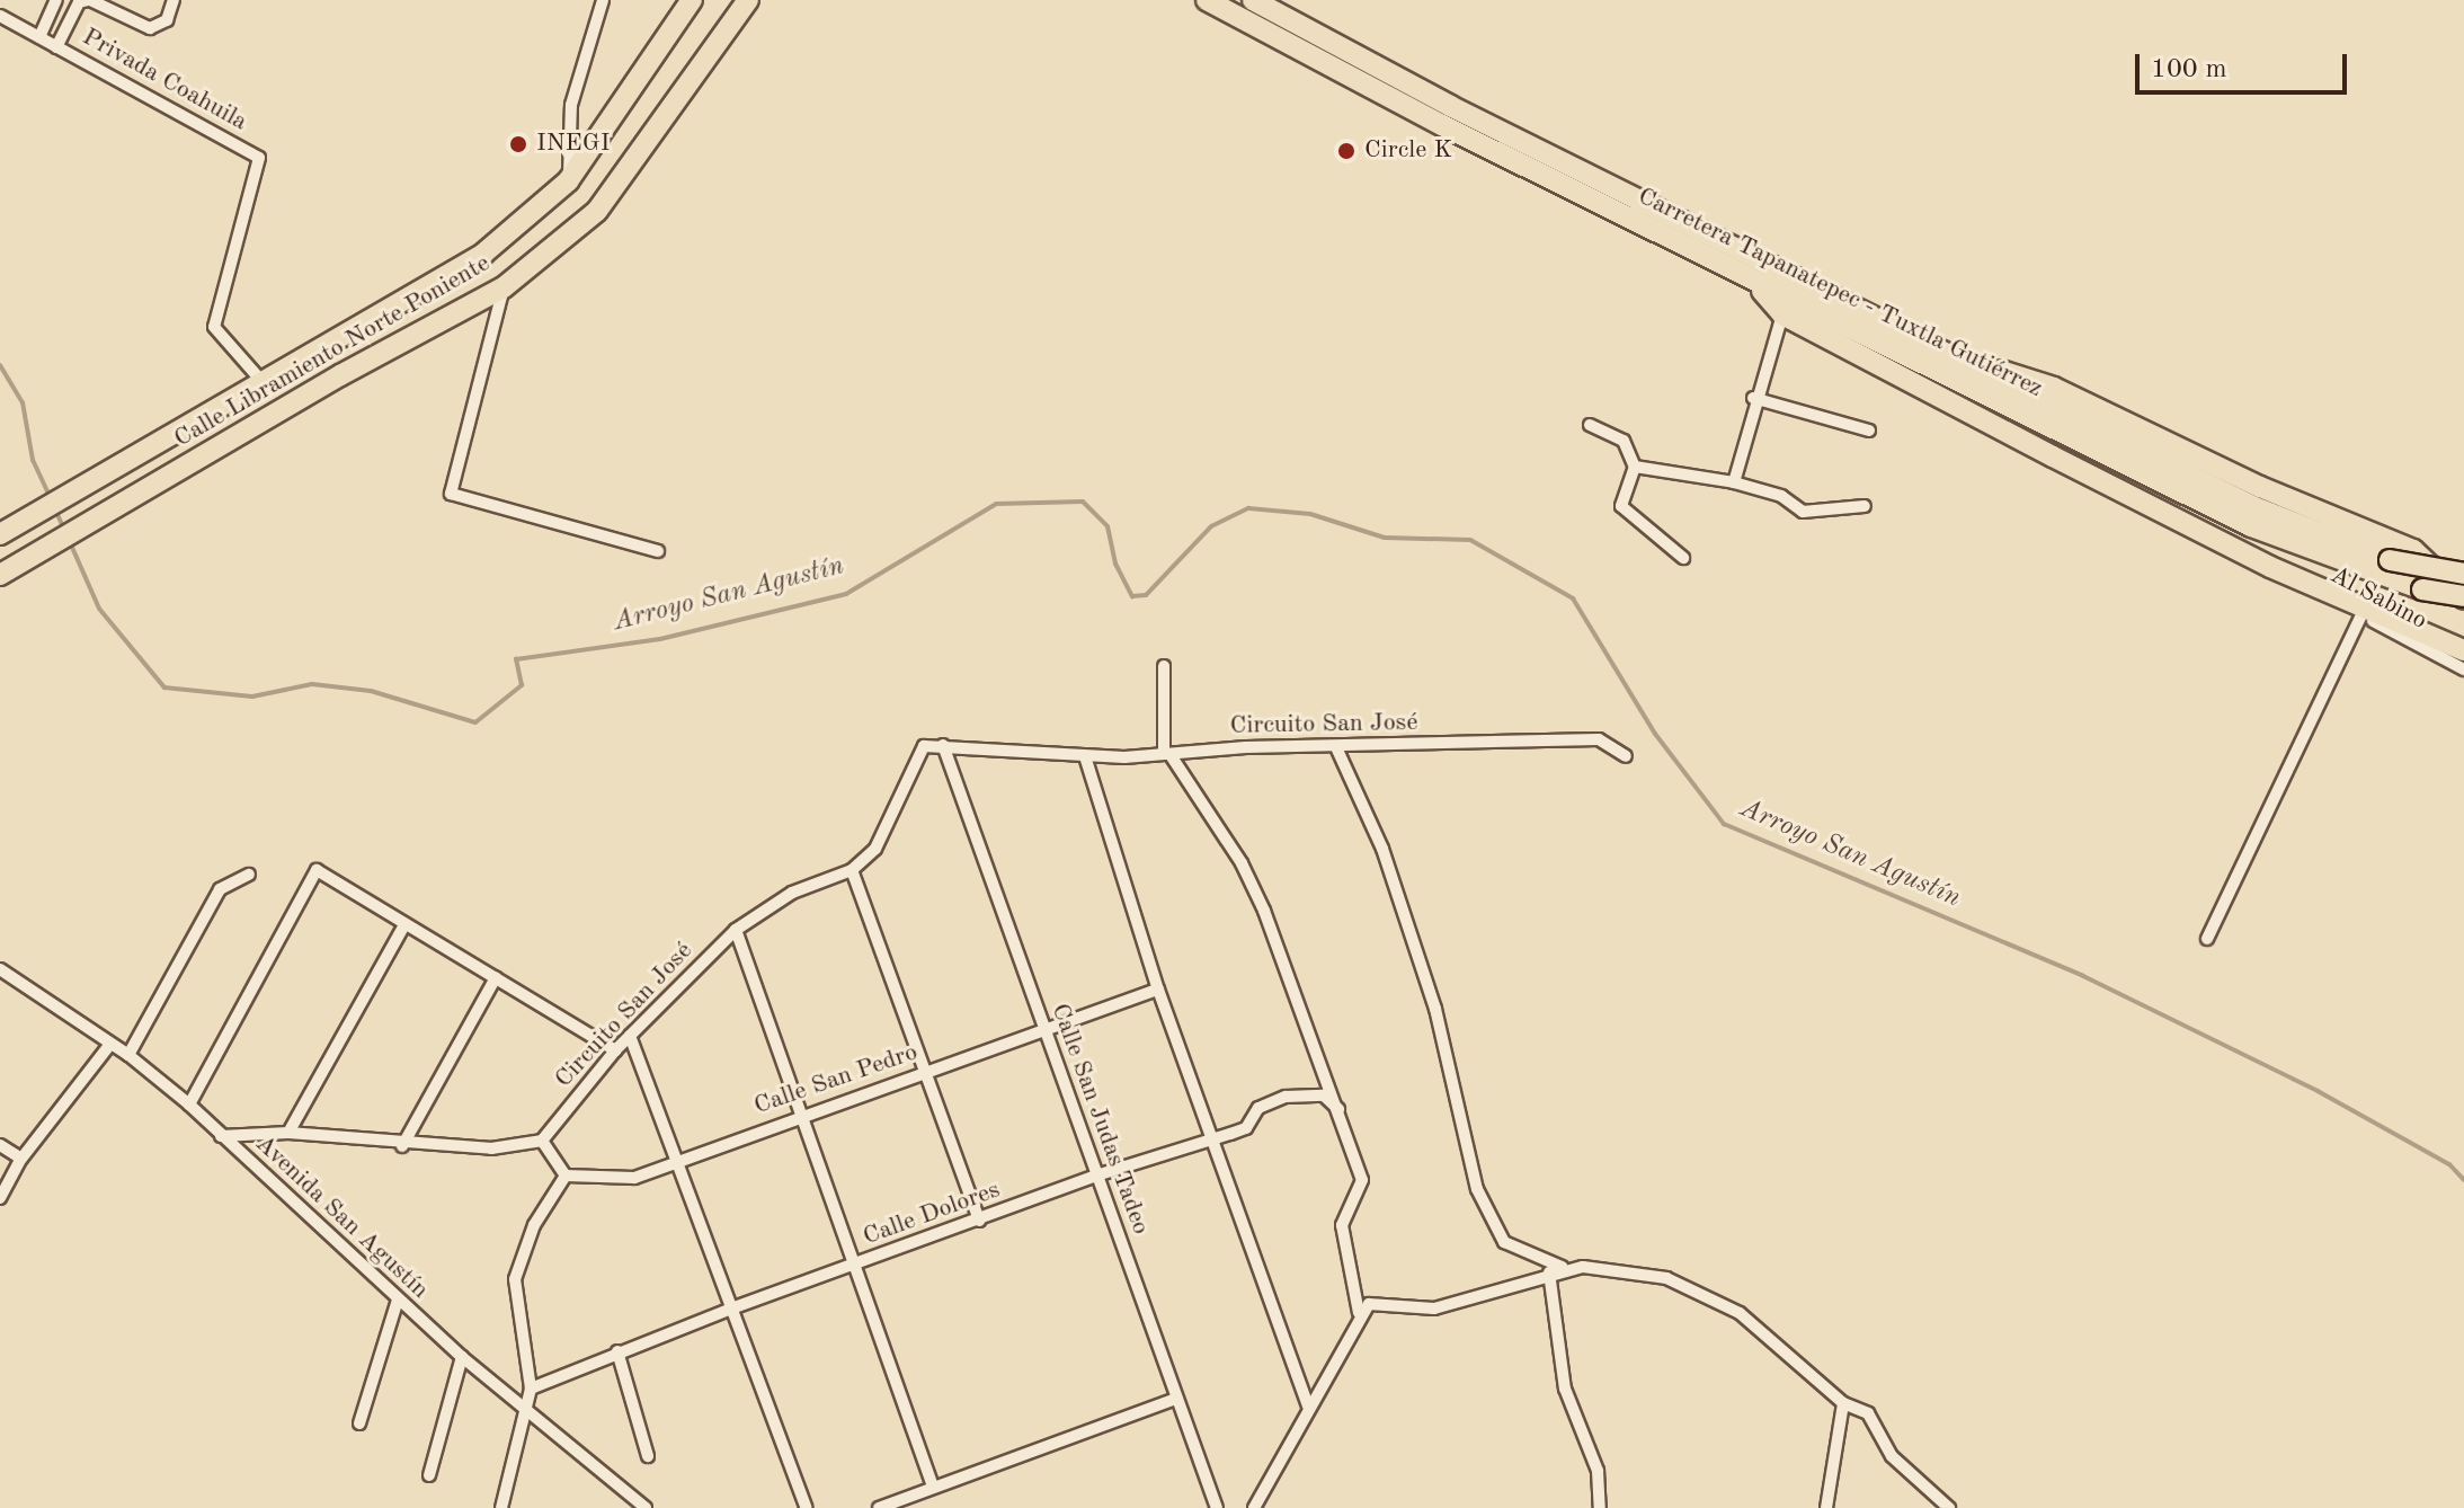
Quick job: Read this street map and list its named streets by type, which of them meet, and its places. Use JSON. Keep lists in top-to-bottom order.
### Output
{
  "streets": {
    "highway": ["Carretera Tapanatepec - Tuxtla Gutiérrez", "Calle Libramiento Norte Poniente"],
    "street": [
      "Privada Coahuila",
      "Al Sabino",
      "Circuito San José",
      "Calle San Pedro",
      "Calle San Judas Tadeo",
      "Calle Dolores",
      "Avenida San Agustín"
    ]
  },
  "crossings": [
    ["Privada Coahuila", "Calle Libramiento Norte Poniente"],
    ["Circuito San José", "Calle San Judas Tadeo"],
    ["Calle San Pedro", "Calle San Judas Tadeo"],
    ["Calle San Judas Tadeo", "Calle Dolores"]
  ],
  "water": ["Arroyo San Agustín"],
  "places": ["INEGI", "Circle K"],
  "scale_bar": "100 m"
}
